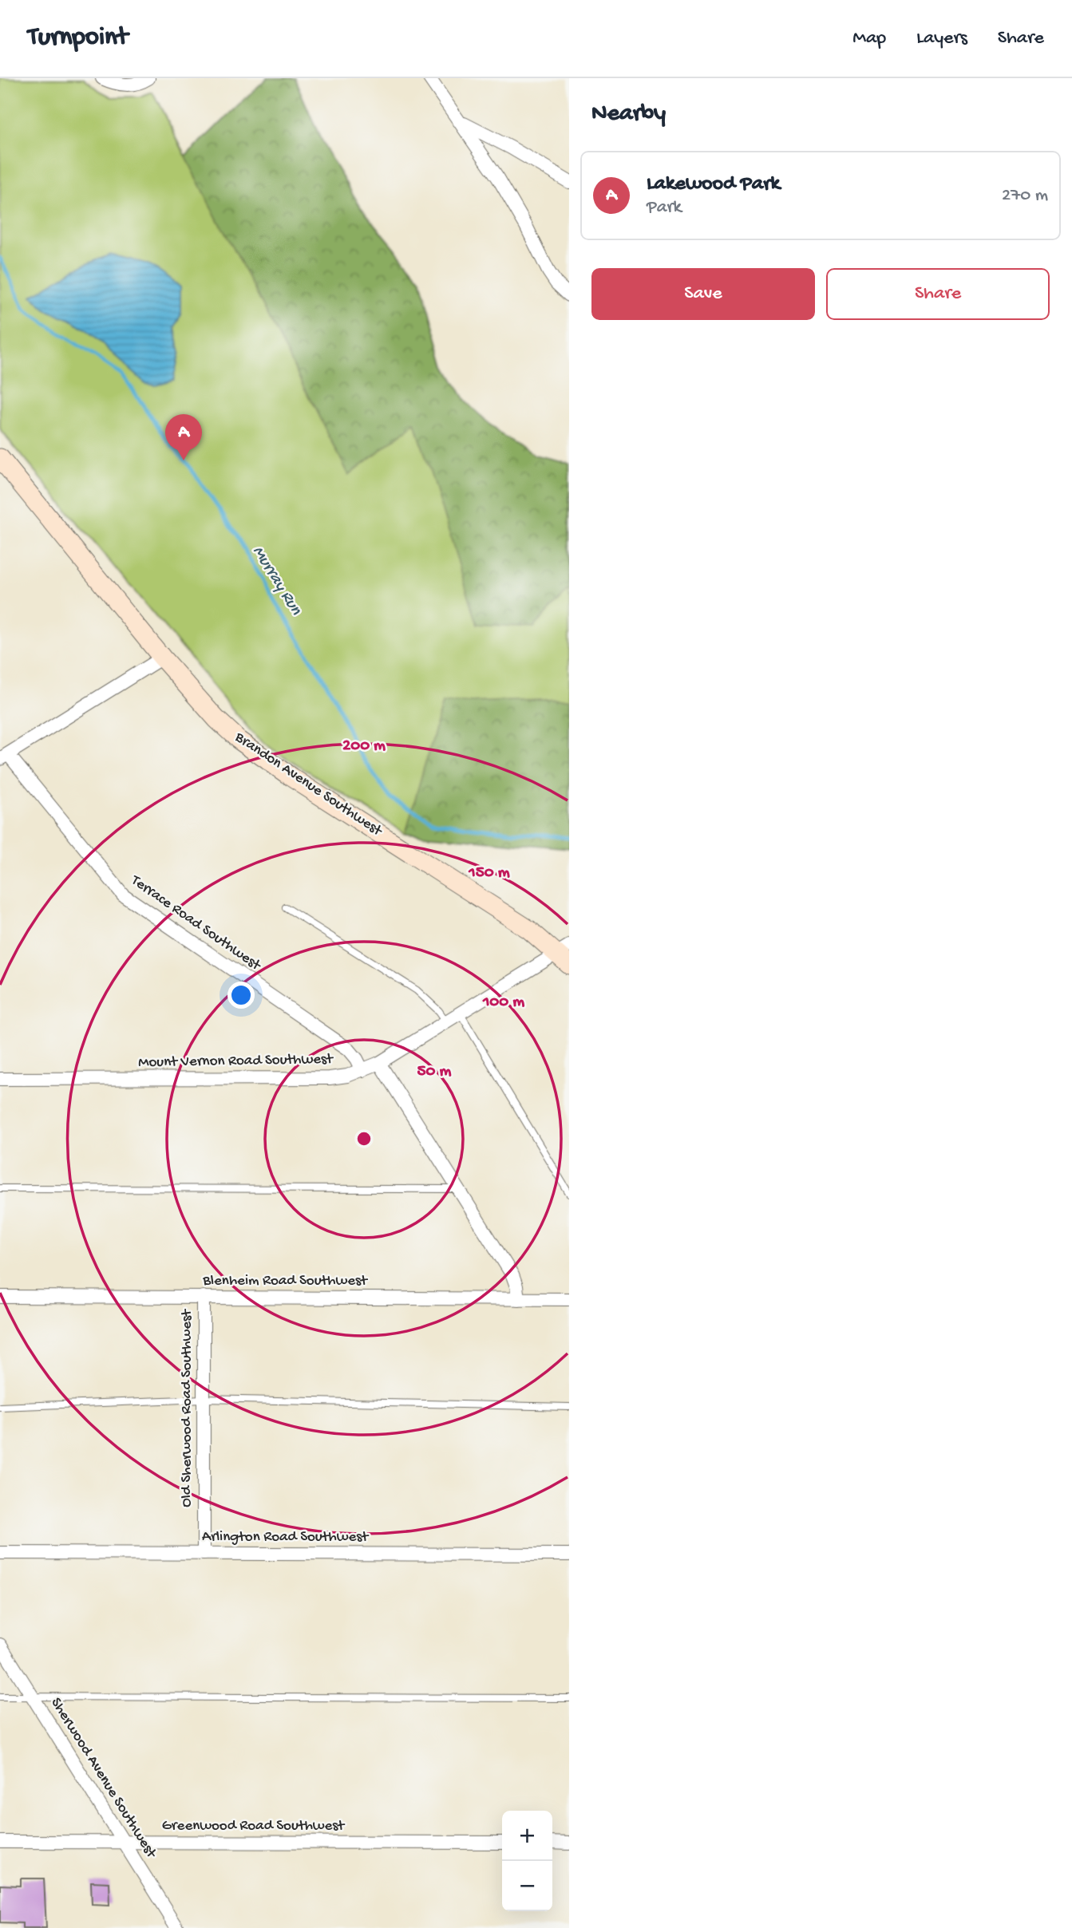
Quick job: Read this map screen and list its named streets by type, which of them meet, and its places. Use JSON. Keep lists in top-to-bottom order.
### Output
{
  "streets": {
    "main road": ["Brandon Avenue Southwest"],
    "street": [
      "Terrace Road Southwest",
      "Mount Vernon Road Southwest",
      "Blenheim Road Southwest",
      "Old Sherwood Road Southwest",
      "Arlington Road Southwest",
      "Sherwood Avenue Southwest",
      "Greenwood Road Southwest"
    ]
  },
  "crossings": [
    ["Brandon Avenue Southwest", "Mount Vernon Road Southwest"],
    ["Terrace Road Southwest", "Mount Vernon Road Southwest"],
    ["Blenheim Road Southwest", "Old Sherwood Road Southwest"],
    ["Old Sherwood Road Southwest", "Arlington Road Southwest"],
    ["Sherwood Avenue Southwest", "Greenwood Road Southwest"]
  ],
  "water": ["Murray Run"],
  "page": {
    "header": "Turnpoint",
    "nav": ["Map", "Layers", "Share"],
    "heading": "Nearby",
    "list": [
      {
        "mark": "A",
        "name": "Lakewood Park",
        "note": "Park",
        "value": "270 m"
      }
    ],
    "buttons": ["Save", "Share"],
    "pins": "A",
    "map_buttons": ["+", "−"]
  },
  "rings": [
    "200 m",
    "150 m",
    "100 m",
    "50 m"
  ]
}
